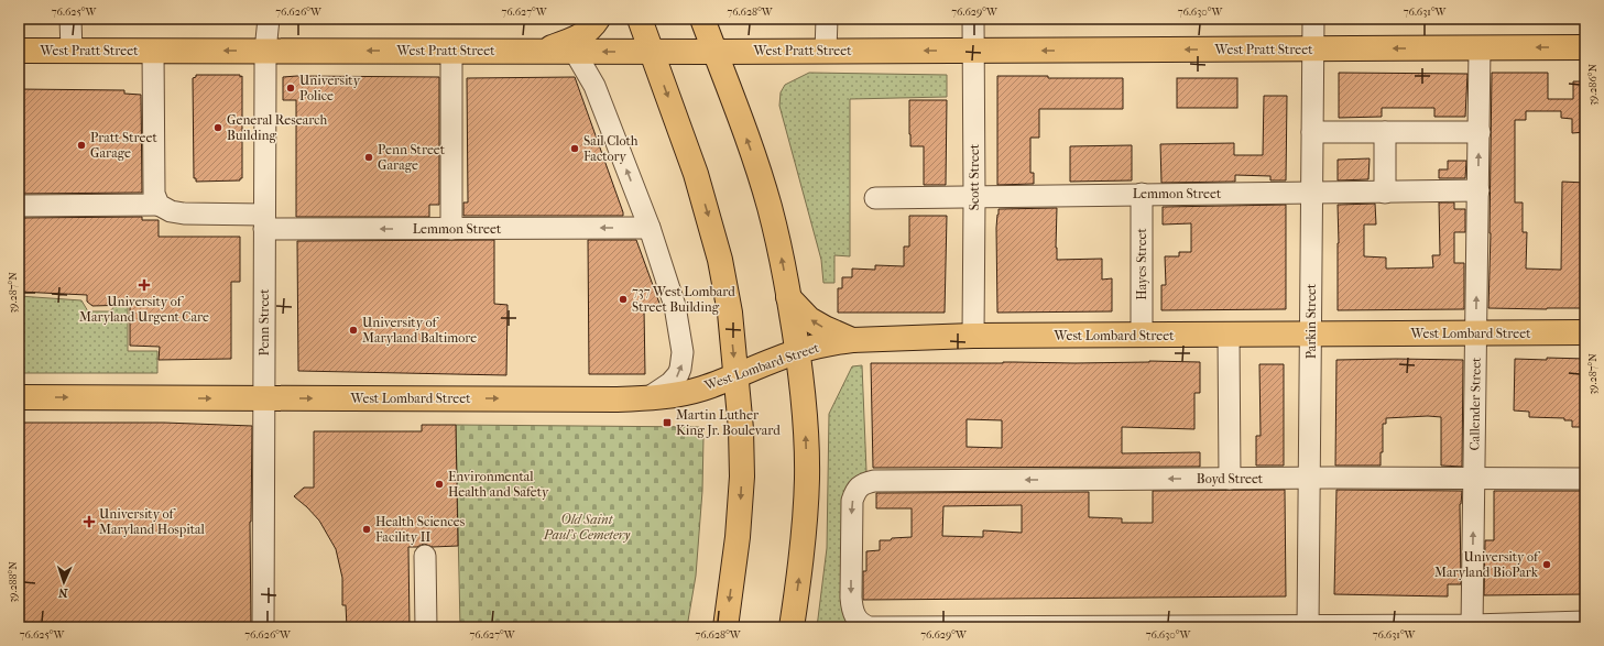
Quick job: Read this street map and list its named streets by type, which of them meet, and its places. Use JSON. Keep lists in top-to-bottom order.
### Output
{
  "streets": {
    "main road": ["West Pratt Street", "West Lombard Street"],
    "street": [
      "Scott Street",
      "Lemmon Street",
      "Hayes Street",
      "Parkin Street",
      "Penn Street",
      "Callender Street",
      "Boyd Street"
    ]
  },
  "crossings": [
    ["West Pratt Street", "Scott Street"],
    ["West Pratt Street", "Parkin Street"],
    ["West Pratt Street", "Penn Street"],
    ["West Pratt Street", "Callender Street"],
    ["Scott Street", "Lemmon Street"],
    ["Scott Street", "West Lombard Street"],
    ["Lemmon Street", "Hayes Street"],
    ["Lemmon Street", "Parkin Street"],
    ["Lemmon Street", "Penn Street"],
    ["Lemmon Street", "Callender Street"],
    ["Hayes Street", "West Lombard Street"],
    ["Parkin Street", "West Lombard Street"],
    ["Parkin Street", "Boyd Street"],
    ["Penn Street", "West Lombard Street"],
    ["West Lombard Street", "Callender Street"],
    ["Callender Street", "Boyd Street"]
  ],
  "one_way": [
    "West Pratt Street",
    "Lemmon Street",
    "West Lombard Street",
    "Callender Street"
  ],
  "parks": ["Old Saint Paul's Cemetery"],
  "places": {
    "other": [
      "University Police",
      "General Research Building",
      "Pratt Street Garage",
      "Sail Cloth Factory",
      "Penn Street Garage",
      "737 West Lombard Street Building",
      "University of Maryland Baltimore",
      "Environmental Health and Safety",
      "Health Sciences Facility II",
      "University of Maryland BioPark"
    ],
    "health": ["University of Maryland Urgent Care", "University of Maryland Hospital"],
    "transit": ["Martin Luther King Jr. Boulevard"]
  },
  "north": "bottom",
  "coordinates": [
    "76.625°W",
    "76.626°W",
    "76.627°W",
    "76.628°W",
    "76.629°W",
    "76.630°W",
    "76.631°W",
    "39.286°N",
    "39.287°N",
    "39.288°N"
  ]
}
